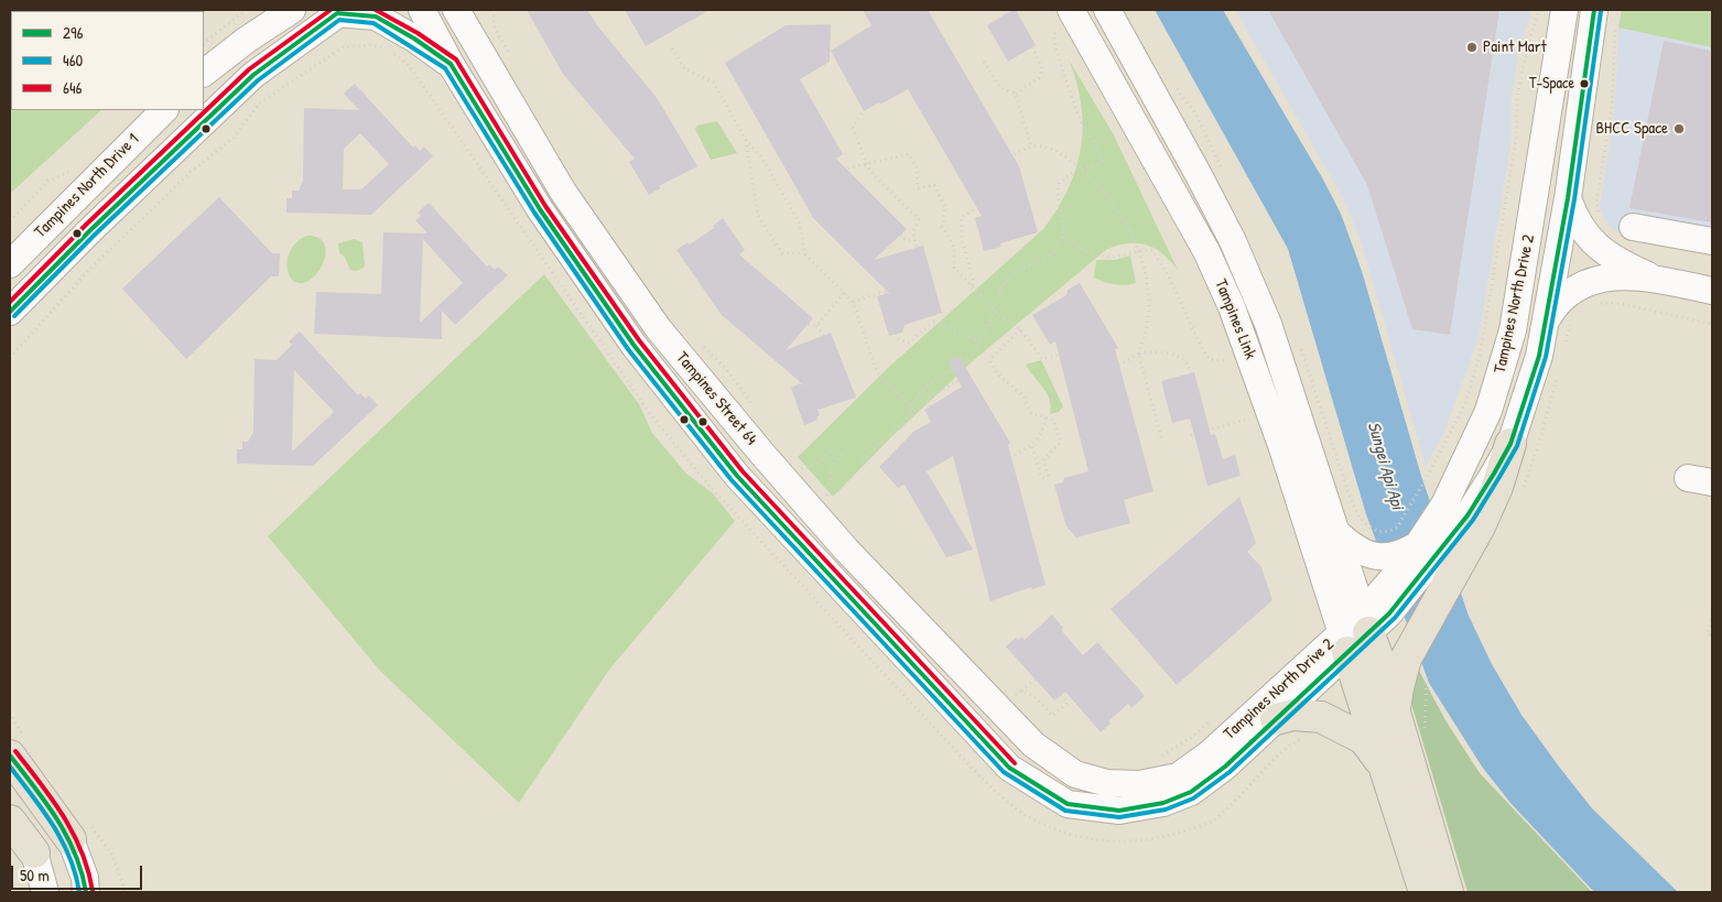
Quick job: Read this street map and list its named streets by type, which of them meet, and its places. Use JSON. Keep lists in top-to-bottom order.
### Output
{
  "streets": {
    "street": [
      "Tampines North Drive 1",
      "Tampines North Drive 2",
      "Tampines Link",
      "Tampines Street 64"
    ]
  },
  "crossings": [
    ["Tampines North Drive 2", "Tampines Link"],
    ["Tampines North Drive 2", "Tampines Street 64"]
  ],
  "water": ["Sungei Api Api"],
  "places": ["Paint Mart", "T-Space", "BHCC Space"],
  "lines": ["transit line 296", "transit line 646", "transit line 460"],
  "legend": ["296", "460", "646"],
  "scale_bar": "50 m"
}
